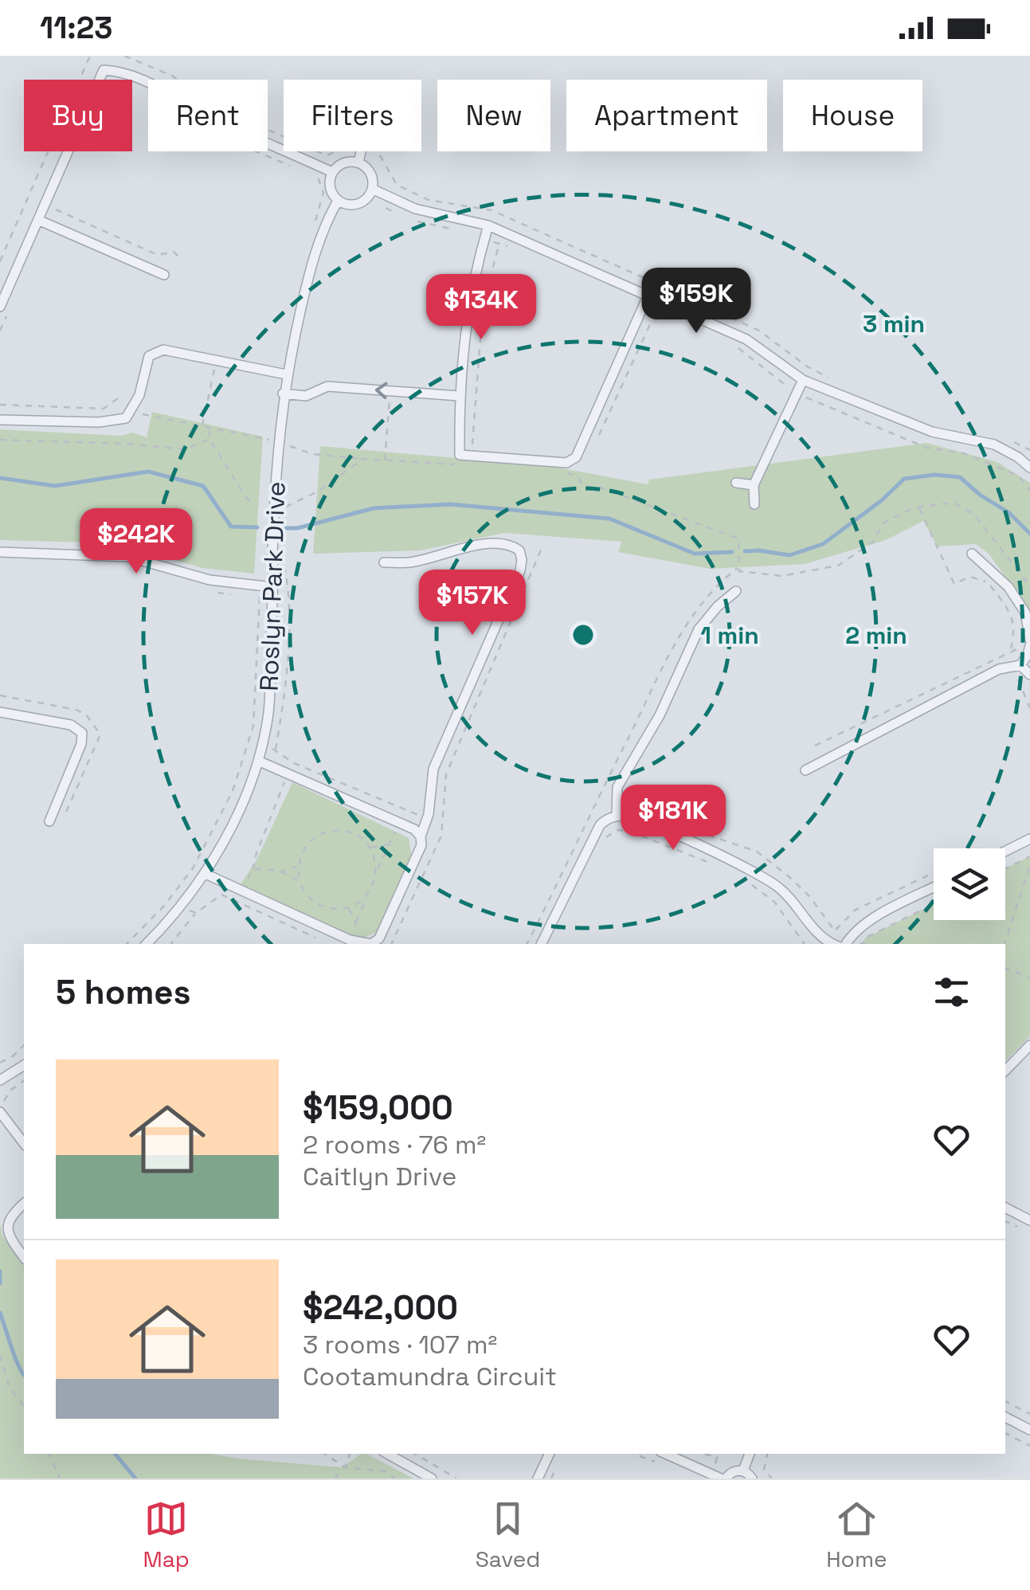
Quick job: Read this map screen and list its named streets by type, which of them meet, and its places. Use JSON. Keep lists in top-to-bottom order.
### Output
{
  "streets": {
    "street": ["Roslyn Park Drive"]
  },
  "page": {
    "status": "11:23",
    "chip": [
      "Buy",
      "Rent",
      "Filters",
      "New",
      "Apartment",
      "House"
    ],
    "price": [
      "$159K",
      "$134K",
      "$242K",
      "$157K",
      "$181K"
    ],
    "heading": "5 homes",
    "list": [
      {
        "name": "$159,000",
        "note": "2 rooms · 76 m² · Caitlyn Drive"
      },
      {
        "name": "$242,000",
        "note": "3 rooms · 107 m² · Cootamundra Circuit"
      }
    ],
    "tabs": ["Map", "Saved", "Home"]
  },
  "rings": ["3 min", "1 min", "2 min"]
}
